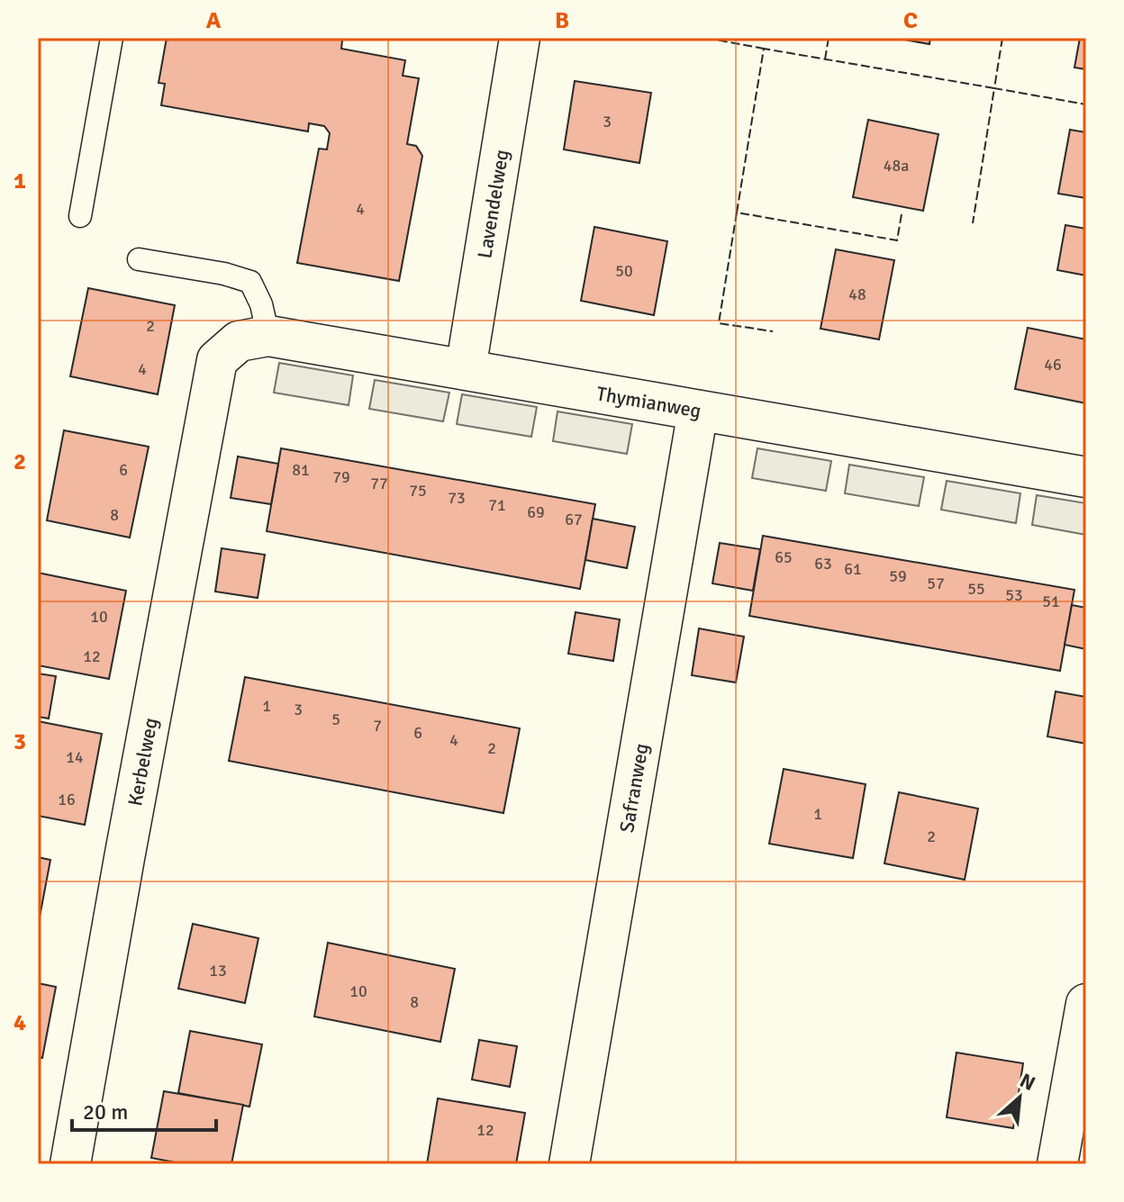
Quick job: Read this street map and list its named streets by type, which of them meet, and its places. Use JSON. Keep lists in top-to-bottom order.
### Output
{
  "streets": {
    "street": [
      "Lavendelweg",
      "Thymianweg",
      "Kerbelweg",
      "Safranweg"
    ]
  },
  "crossings": [
    ["Lavendelweg", "Thymianweg"],
    ["Thymianweg", "Kerbelweg"],
    ["Thymianweg", "Safranweg"]
  ],
  "house_numbers": [
    "3",
    "48a",
    "4",
    "50",
    "48",
    "2",
    "46",
    "4",
    "6",
    "81",
    "79",
    "77",
    "75",
    "73",
    "71",
    "69",
    "8",
    "67",
    "65",
    "63",
    "61",
    "59",
    "57",
    "55",
    "53",
    "51",
    "10",
    "12",
    "1",
    "3",
    "5",
    "7",
    "6",
    "4",
    "2",
    "14",
    "16",
    "1",
    "2",
    "13",
    "10",
    "8",
    "12"
  ],
  "scale_bar": "20 m",
  "north": "top right",
  "grid": {
    "columns": ["A", "B", "C"],
    "rows": [
      "1",
      "2",
      "3",
      "4"
    ]
  }
}
